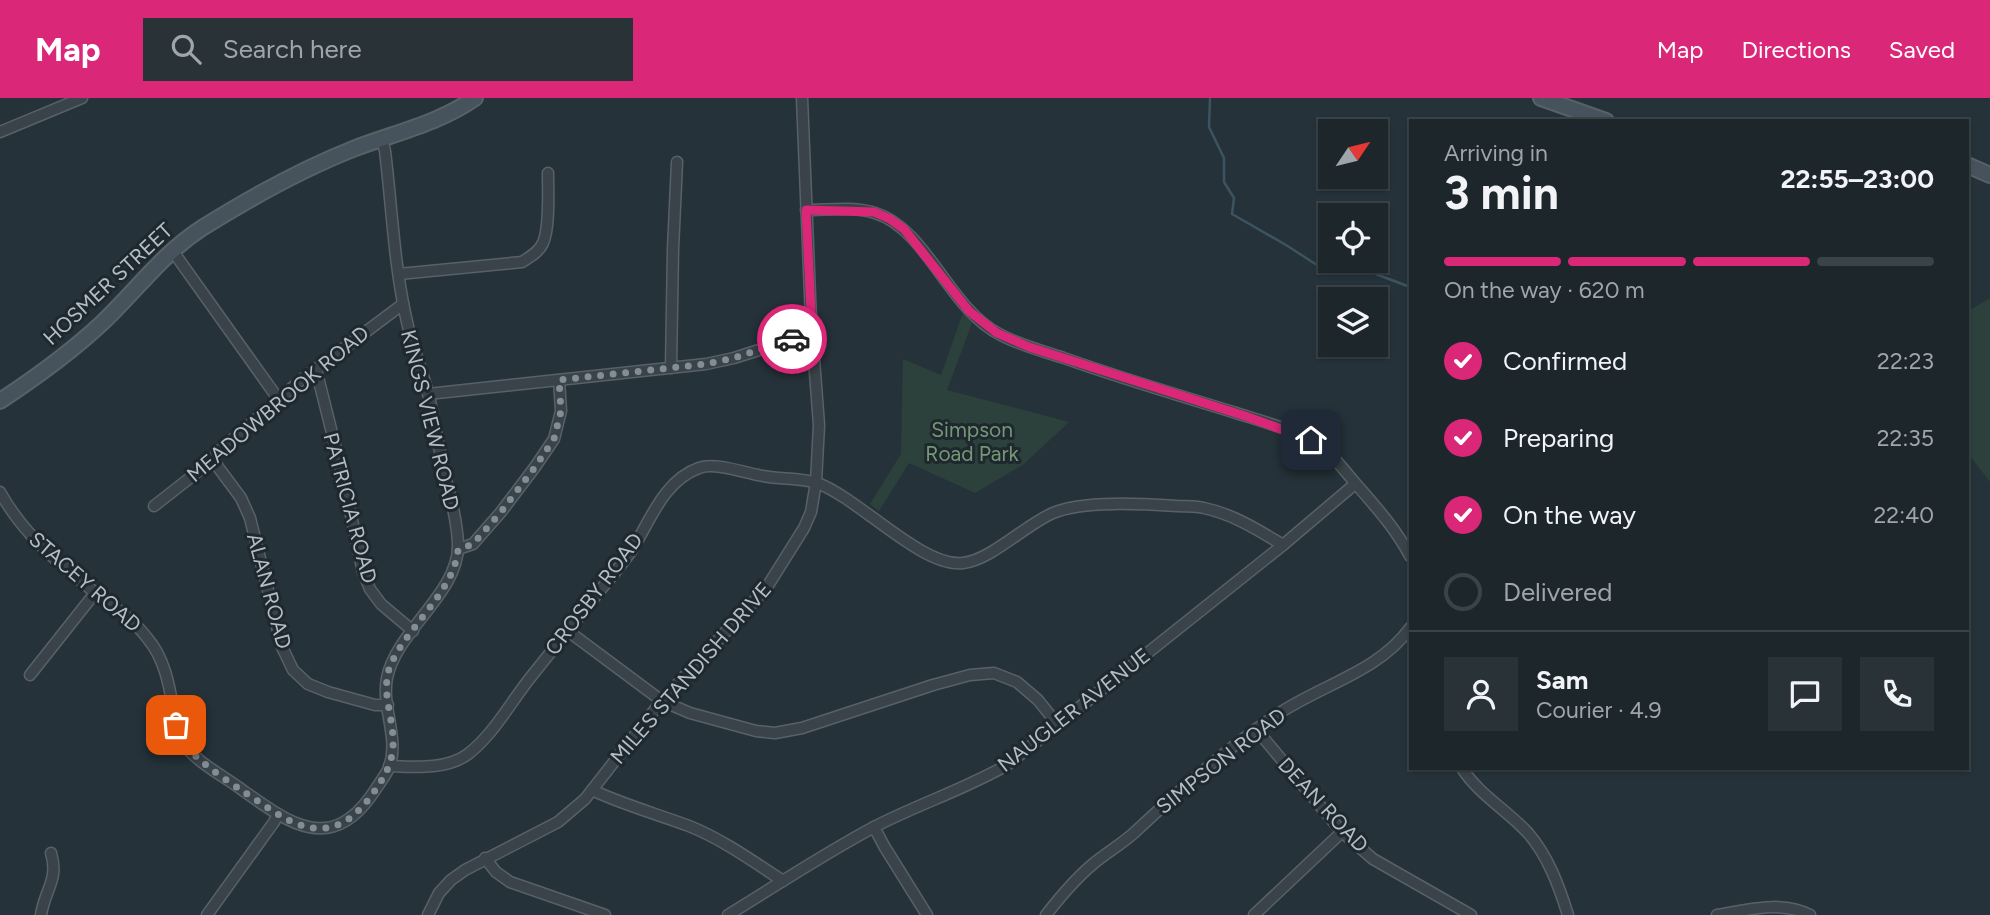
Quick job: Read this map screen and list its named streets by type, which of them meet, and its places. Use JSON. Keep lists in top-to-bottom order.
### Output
{
  "streets": {
    "street": [
      "HOSMER STREET",
      "MEADOWBROOK ROAD",
      "KINGS VIEW ROAD",
      "PATRICIA ROAD",
      "STACEY ROAD",
      "ALAN ROAD",
      "CROSBY ROAD",
      "MILES STANDISH DRIVE",
      "NAUGLER AVENUE",
      "SIMPSON ROAD",
      "DEAN ROAD"
    ]
  },
  "crossings": [
    ["HOSMER STREET", "KINGS VIEW ROAD"],
    ["MEADOWBROOK ROAD", "KINGS VIEW ROAD"],
    ["MEADOWBROOK ROAD", "PATRICIA ROAD"],
    ["MEADOWBROOK ROAD", "ALAN ROAD"],
    ["KINGS VIEW ROAD", "PATRICIA ROAD"],
    ["KINGS VIEW ROAD", "STACEY ROAD"],
    ["KINGS VIEW ROAD", "ALAN ROAD"],
    ["KINGS VIEW ROAD", "CROSBY ROAD"],
    ["STACEY ROAD", "CROSBY ROAD"],
    ["CROSBY ROAD", "MILES STANDISH DRIVE"],
    ["SIMPSON ROAD", "DEAN ROAD"]
  ],
  "parks": ["Simpson Road Park"],
  "north": "top right",
  "page": {
    "header": "Map",
    "search": "Search here",
    "nav": ["Map", "Directions", "Saved"],
    "heading": ["3 min", "Arriving in", "22:55–23:00"],
    "panel": ["Sam", "Courier · 4.9"],
    "bar": "On the way · 620 m",
    "list": [
      ["Confirmed", "22:23"],
      ["Preparing", "22:35"],
      ["On the way", "22:40"],
      "Delivered"
    ]
  }
}
